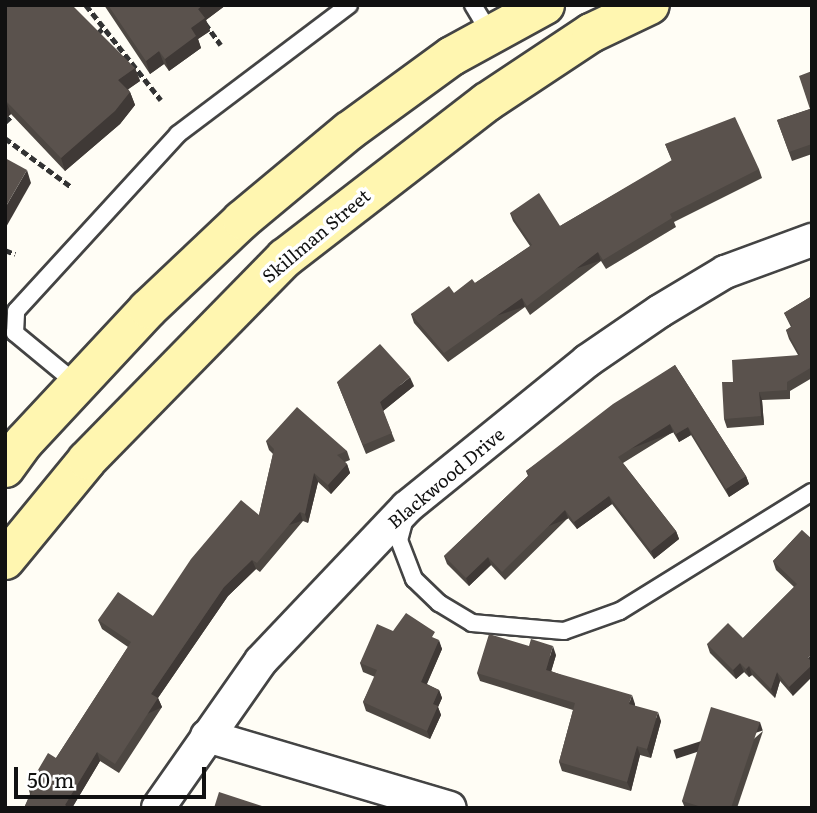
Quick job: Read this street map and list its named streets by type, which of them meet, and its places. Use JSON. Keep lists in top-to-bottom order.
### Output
{
  "streets": {
    "main road": ["Skillman Street"],
    "street": ["Blackwood Drive"]
  },
  "scale_bar": "50 m"
}
